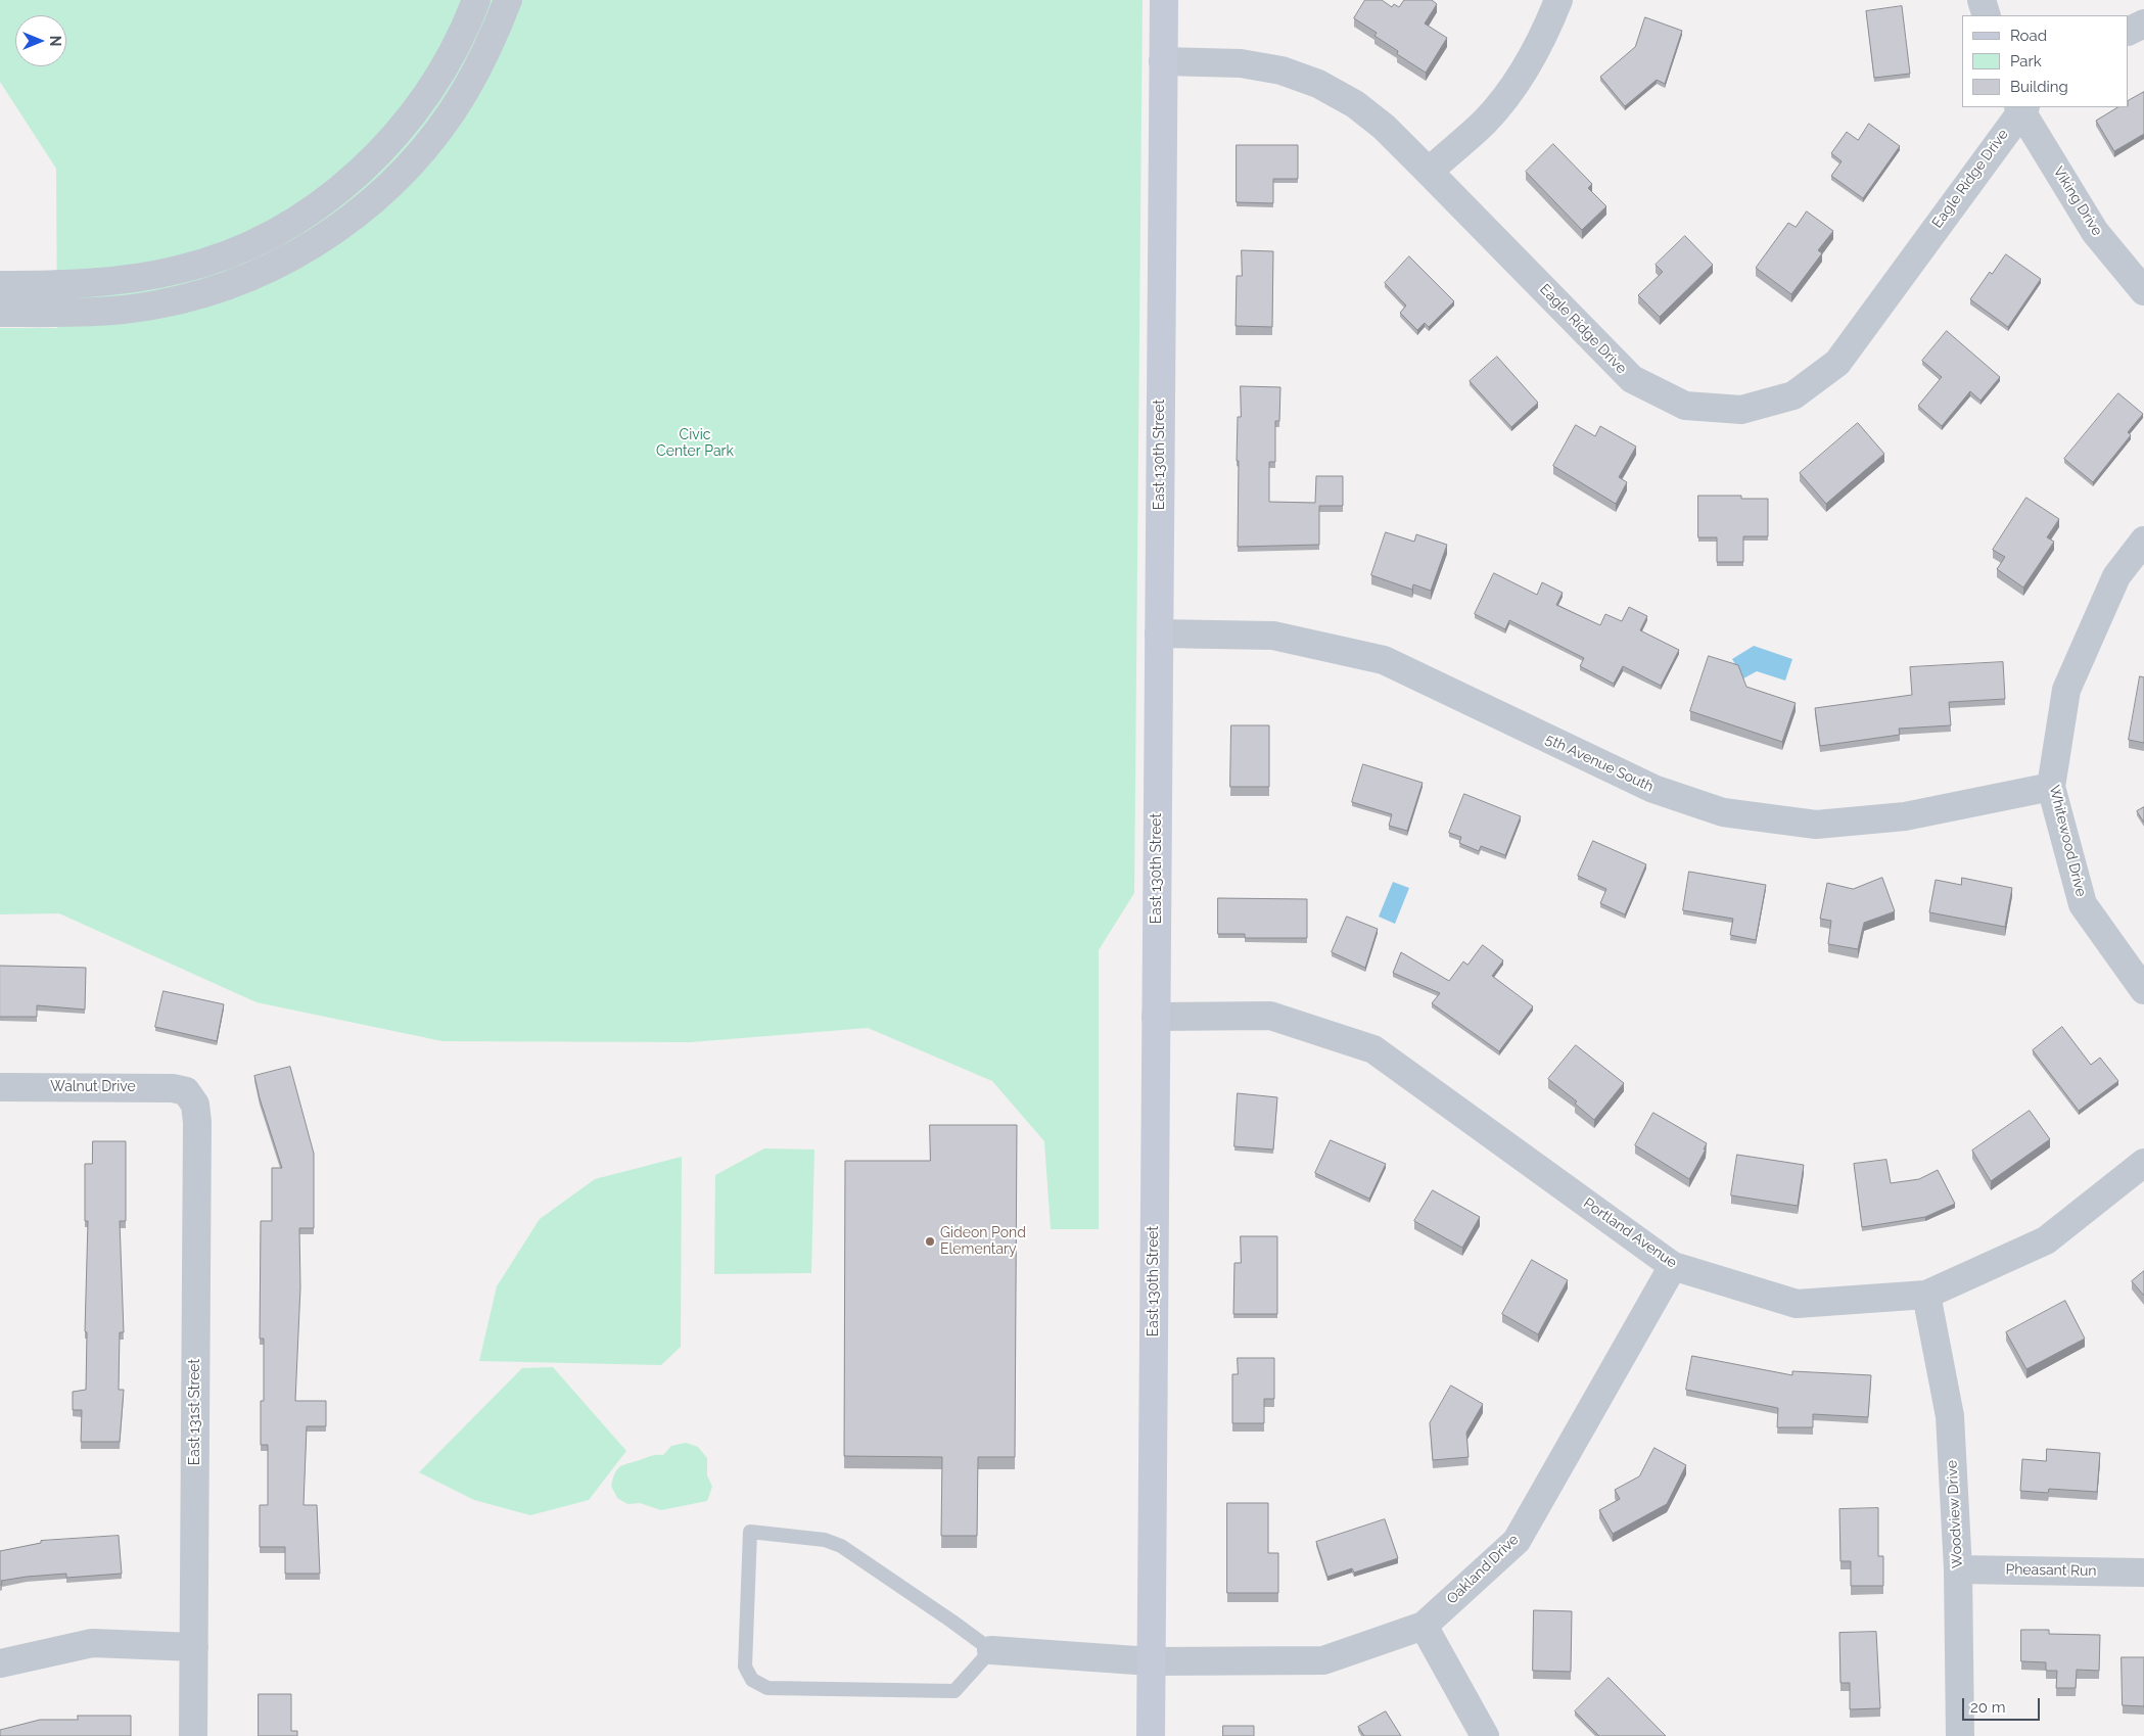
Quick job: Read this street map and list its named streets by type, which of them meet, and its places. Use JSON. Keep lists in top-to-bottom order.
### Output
{
  "streets": {
    "street": [
      "Eagle Ridge Drive",
      "Viking Drive",
      "East 130th Street",
      "5th Avenue South",
      "Whitewood Drive",
      "Walnut Drive",
      "Portland Avenue",
      "East 131st Street",
      "Woodview Drive",
      "Oakland Drive",
      "Pheasant Run"
    ]
  },
  "crossings": [
    ["Eagle Ridge Drive", "Viking Drive"],
    ["Eagle Ridge Drive", "East 130th Street"],
    ["East 130th Street", "5th Avenue South"],
    ["East 130th Street", "Portland Avenue"],
    ["East 130th Street", "Oakland Drive"],
    ["5th Avenue South", "Whitewood Drive"],
    ["Walnut Drive", "East 131st Street"],
    ["Portland Avenue", "Woodview Drive"],
    ["Portland Avenue", "Oakland Drive"],
    ["Woodview Drive", "Pheasant Run"]
  ],
  "parks": ["Civic Center Park"],
  "places": ["Gideon Pond Elementary"],
  "legend": ["Road", "Park", "Building"],
  "scale_bar": "20 m",
  "north": "right"
}
